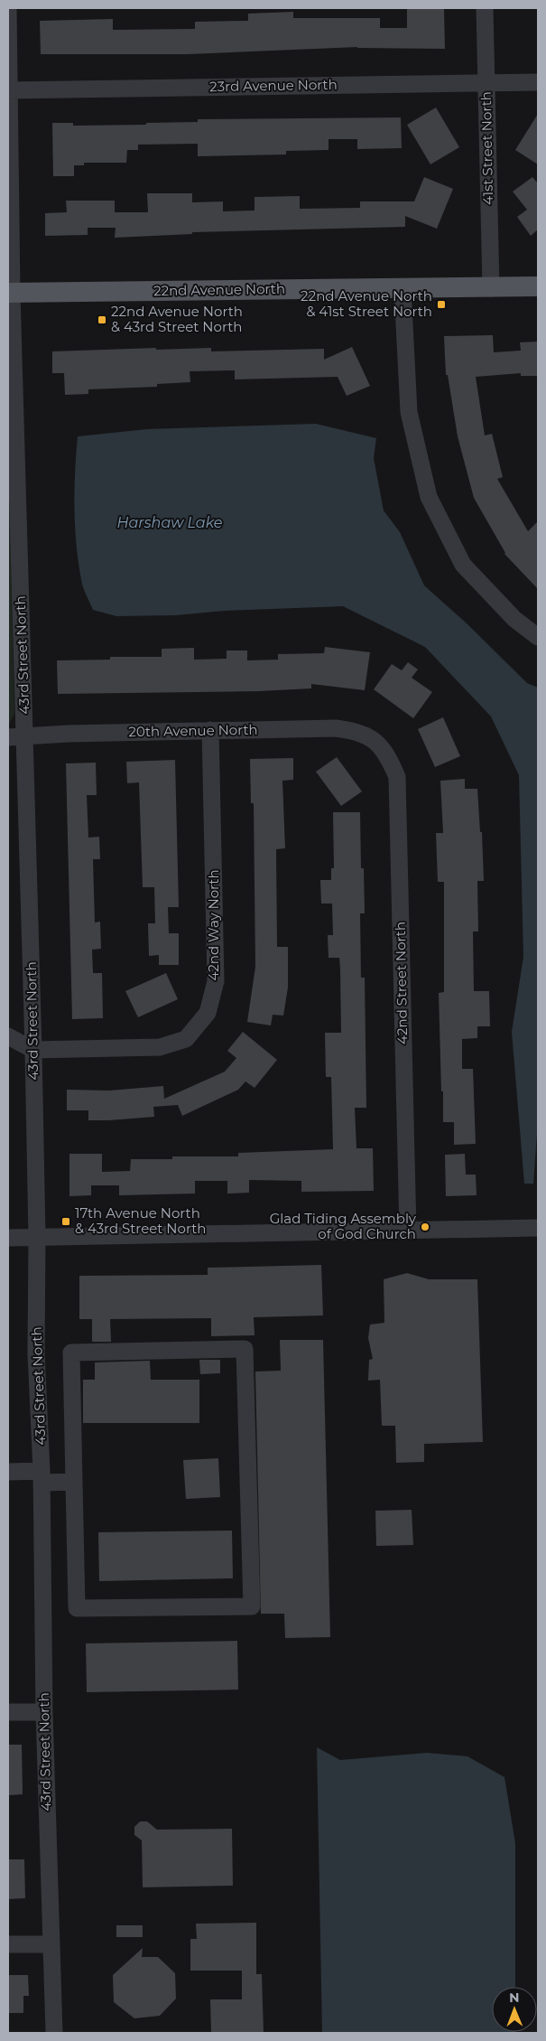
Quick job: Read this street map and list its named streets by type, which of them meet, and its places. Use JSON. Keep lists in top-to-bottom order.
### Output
{
  "streets": {
    "main road": ["22nd Avenue North"],
    "street": [
      "23rd Avenue North",
      "41st Street North",
      "43rd Street North",
      "20th Avenue North",
      "42nd Way North",
      "42nd Street North"
    ]
  },
  "crossings": [
    ["23rd Avenue North", "41st Street North"],
    ["23rd Avenue North", "43rd Street North"],
    ["41st Street North", "22nd Avenue North"],
    ["22nd Avenue North", "43rd Street North"],
    ["43rd Street North", "20th Avenue North"],
    ["43rd Street North", "42nd Way North"],
    ["20th Avenue North", "42nd Way North"],
    ["20th Avenue North", "42nd Street North"]
  ],
  "water": ["Harshaw Lake"],
  "places": {
    "transit": ["22nd Avenue North & 41st Street North", "22nd Avenue North & 43rd Street North", "17th Avenue North & 43rd Street North"],
    "other": ["Glad Tiding Assembly of God Church"]
  },
  "north": "top"
}
